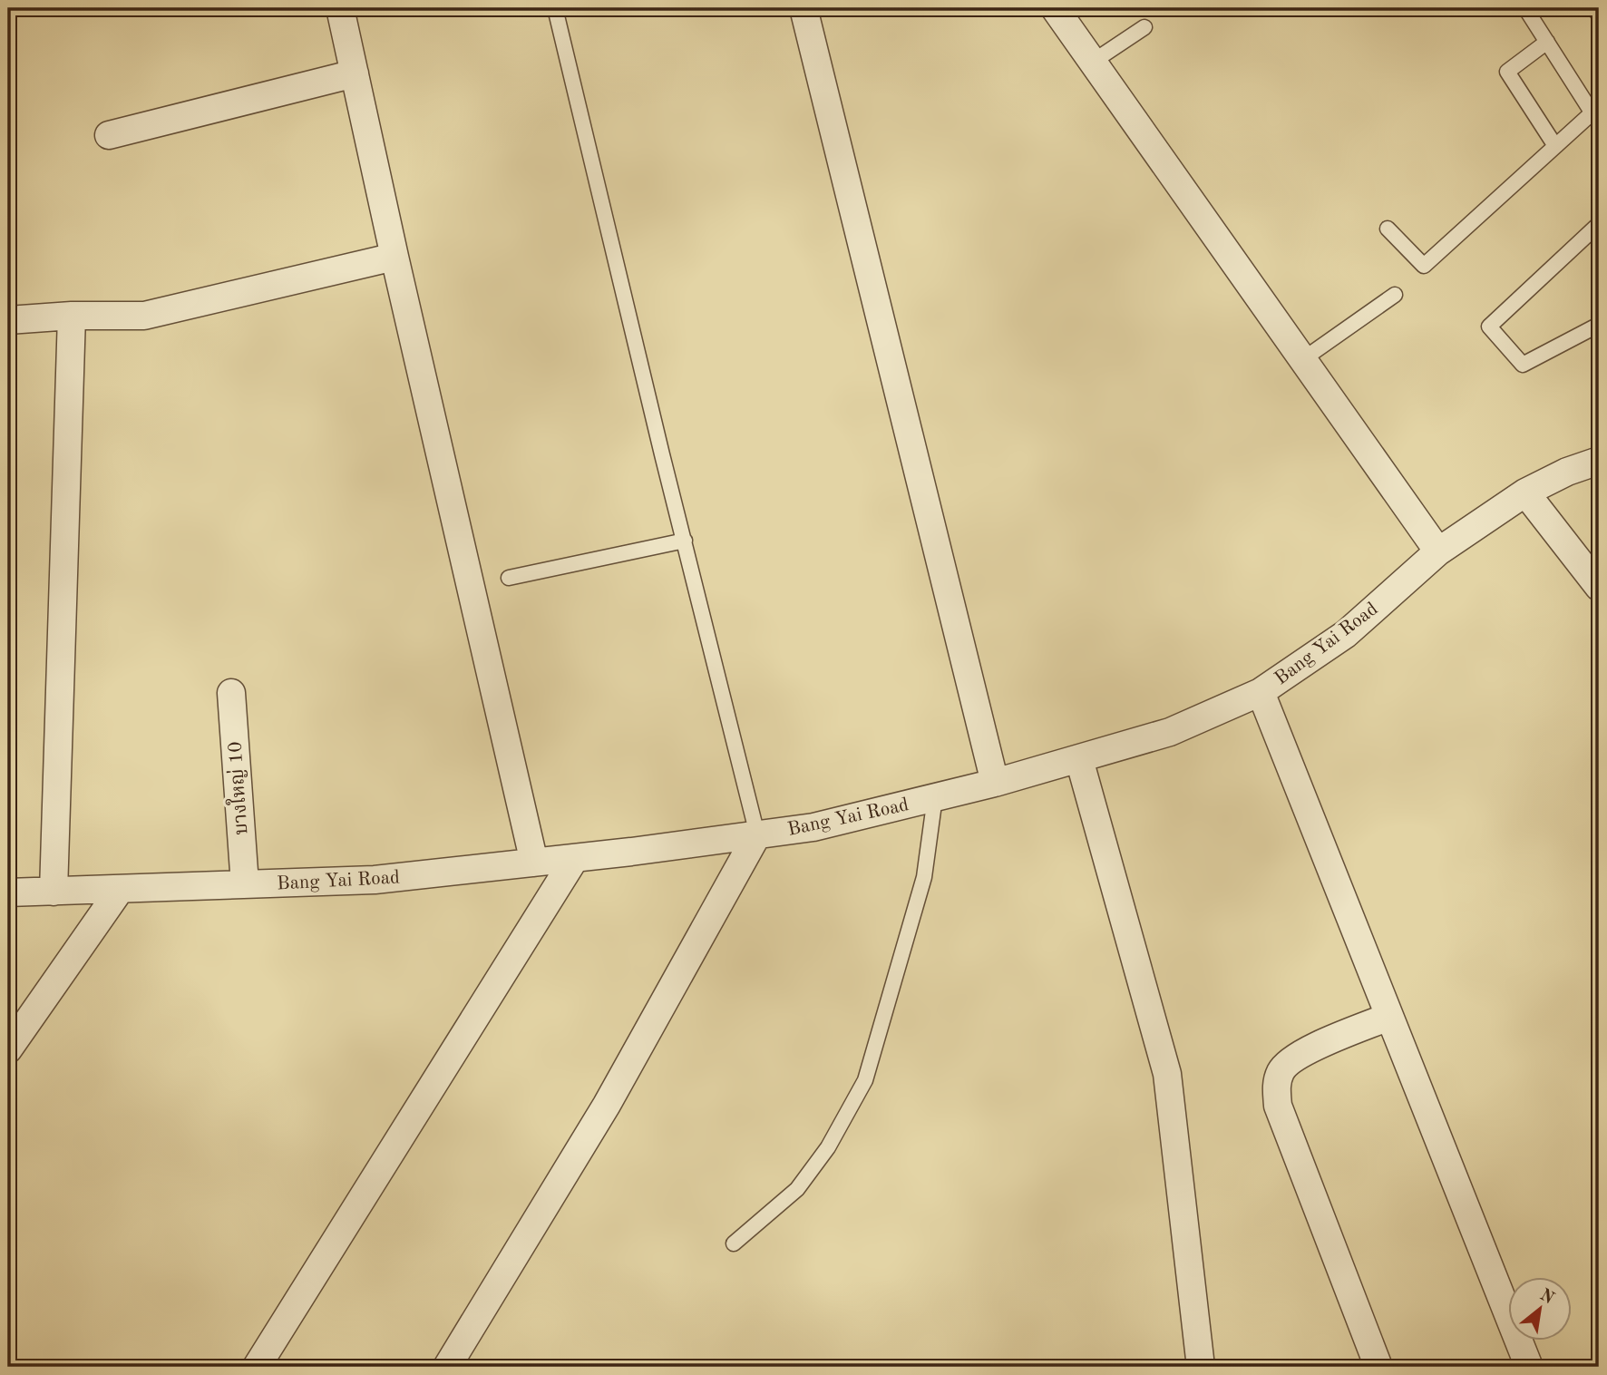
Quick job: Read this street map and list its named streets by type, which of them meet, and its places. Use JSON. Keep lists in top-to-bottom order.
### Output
{
  "streets": {
    "street": ["Bang Yai Road", "บางใหญ่ 10"]
  },
  "crossings": [
    ["Bang Yai Road", "บางใหญ่ 10"]
  ],
  "north": "top right"
}
